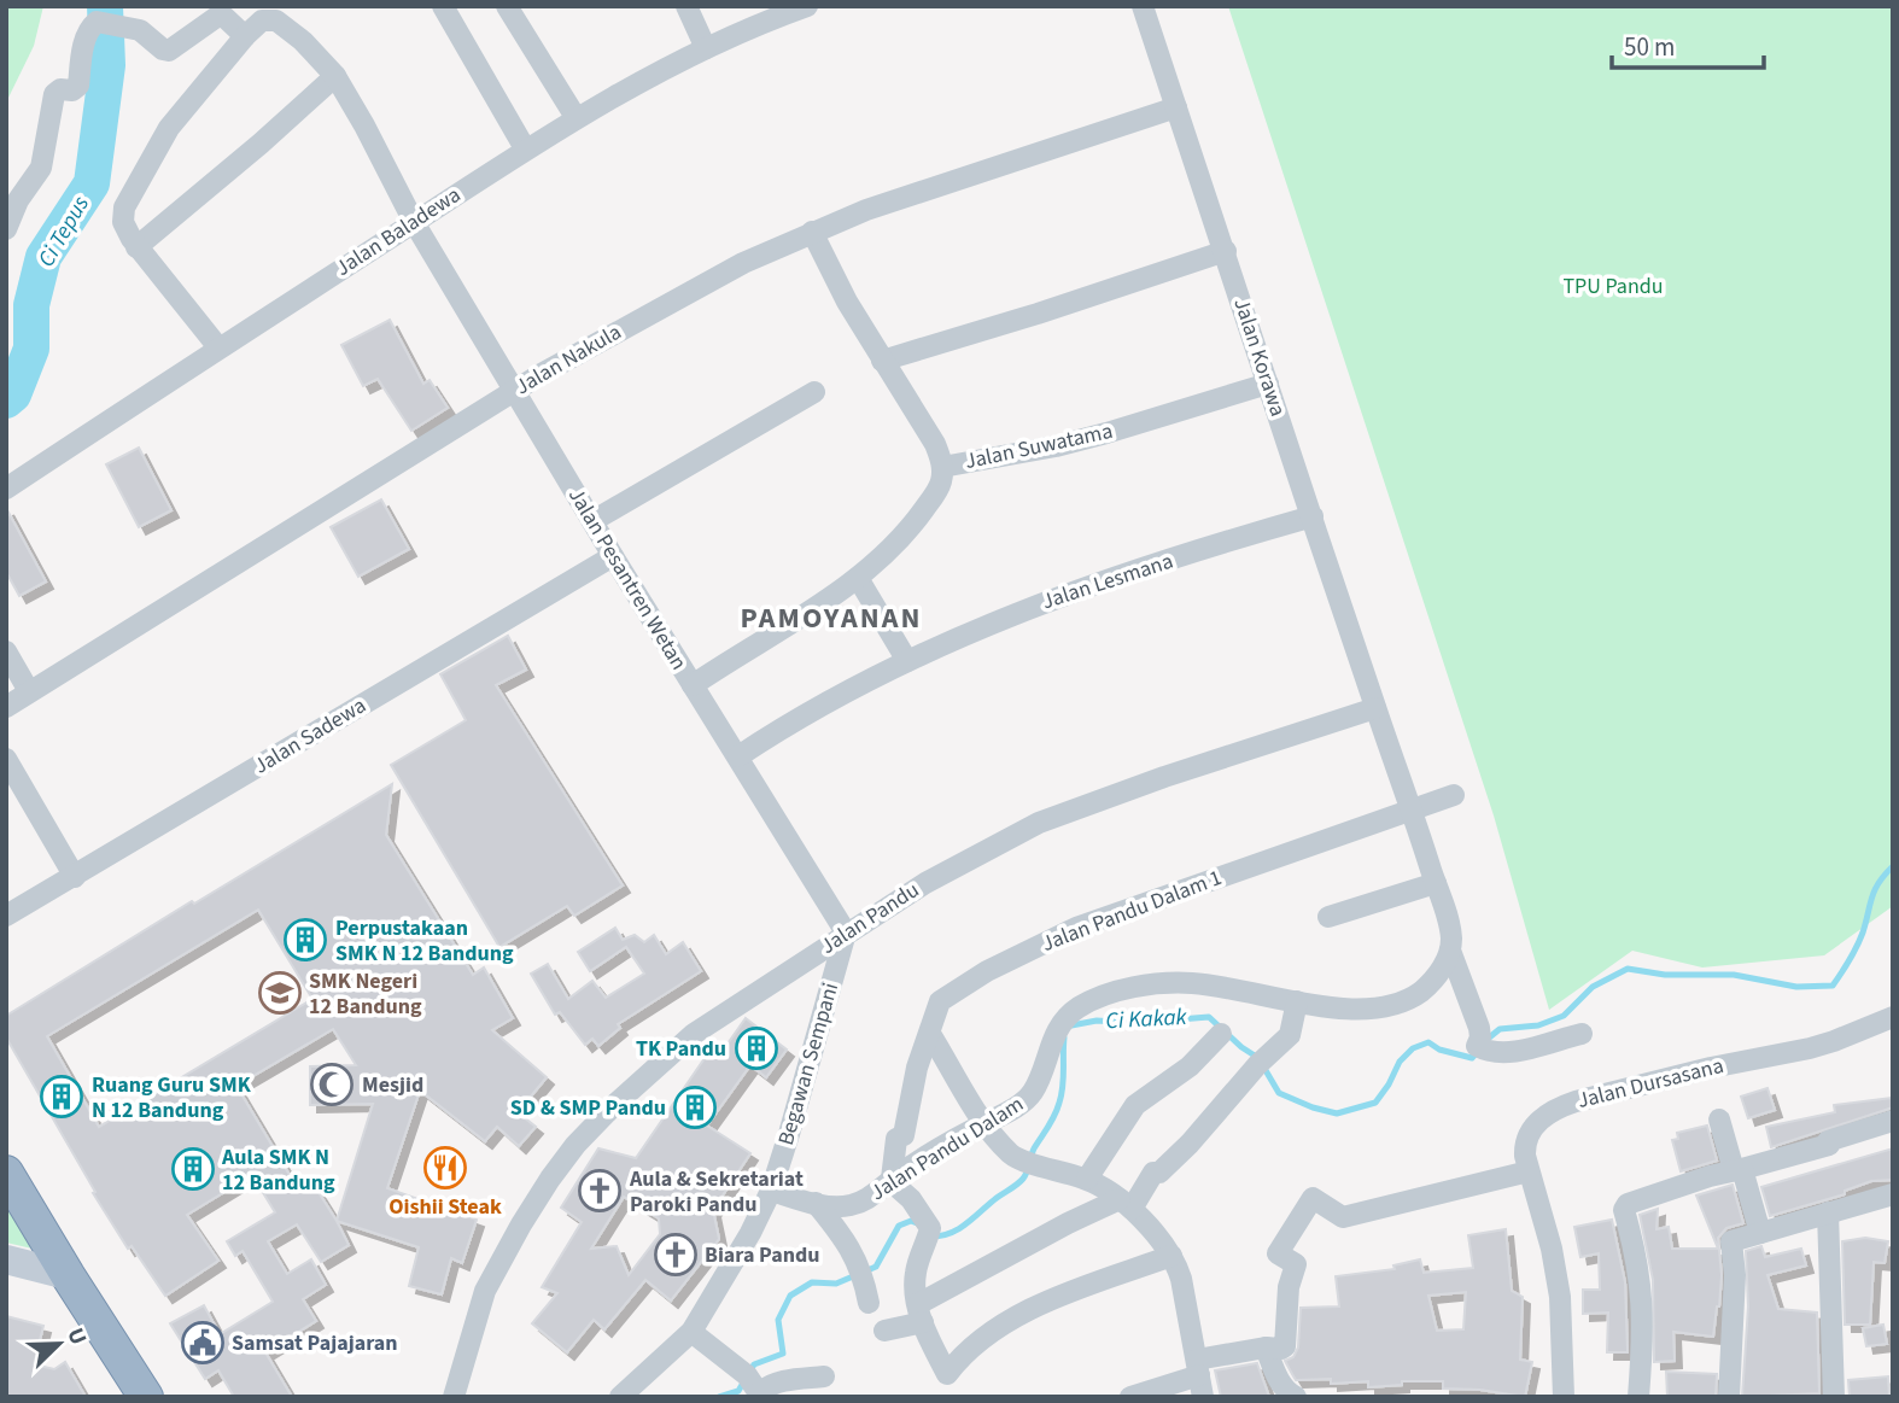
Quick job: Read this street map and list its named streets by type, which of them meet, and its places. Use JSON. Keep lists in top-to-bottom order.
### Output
{
  "streets": {
    "street": [
      "Jalan Baladewa",
      "Jalan Korawa",
      "Jalan Nakula",
      "Jalan Suwatama",
      "Jalan Pesantren Wetan",
      "Jalan Lesmana",
      "Jalan Sadewa",
      "Jalan Pandu Dalam 1",
      "Jalan Pandu",
      "Begawan Sempani",
      "Jalan Dursasana",
      "Jalan Pandu Dalam"
    ]
  },
  "crossings": [
    ["Jalan Baladewa", "Jalan Pesantren Wetan"],
    ["Jalan Korawa", "Jalan Nakula"],
    ["Jalan Korawa", "Jalan Suwatama"],
    ["Jalan Korawa", "Jalan Lesmana"],
    ["Jalan Korawa", "Jalan Pandu"],
    ["Jalan Nakula", "Jalan Pesantren Wetan"],
    ["Jalan Suwatama", "Jalan Pesantren Wetan"],
    ["Jalan Pesantren Wetan", "Jalan Lesmana"],
    ["Jalan Pesantren Wetan", "Jalan Sadewa"],
    ["Jalan Pesantren Wetan", "Jalan Pandu"],
    ["Jalan Pesantren Wetan", "Begawan Sempani"],
    ["Jalan Pandu Dalam 1", "Jalan Pandu Dalam"],
    ["Jalan Pandu", "Begawan Sempani"],
    ["Begawan Sempani", "Jalan Pandu Dalam"]
  ],
  "districts": ["PAMOYANAN"],
  "water": ["Ci Tepus", "Ci Kakak"],
  "parks": ["TPU Pandu"],
  "places": {
    "building": [
      "Perpustakaan SMK N 12 Bandung",
      "TK Pandu",
      "Ruang Guru SMK N 12 Bandung",
      "SD & SMP Pandu",
      "Aula SMK N 12 Bandung"
    ],
    "school or university": ["SMK Negeri 12 Bandung"],
    "mosque": ["Mesjid"],
    "restaurant": ["Oishii Steak"],
    "church": ["Aula & Sekretariat Paroki Pandu", "Biara Pandu"],
    "public building": ["Samsat Pajajaran"]
  },
  "scale_bar": "50 m",
  "north": "top right"
}
